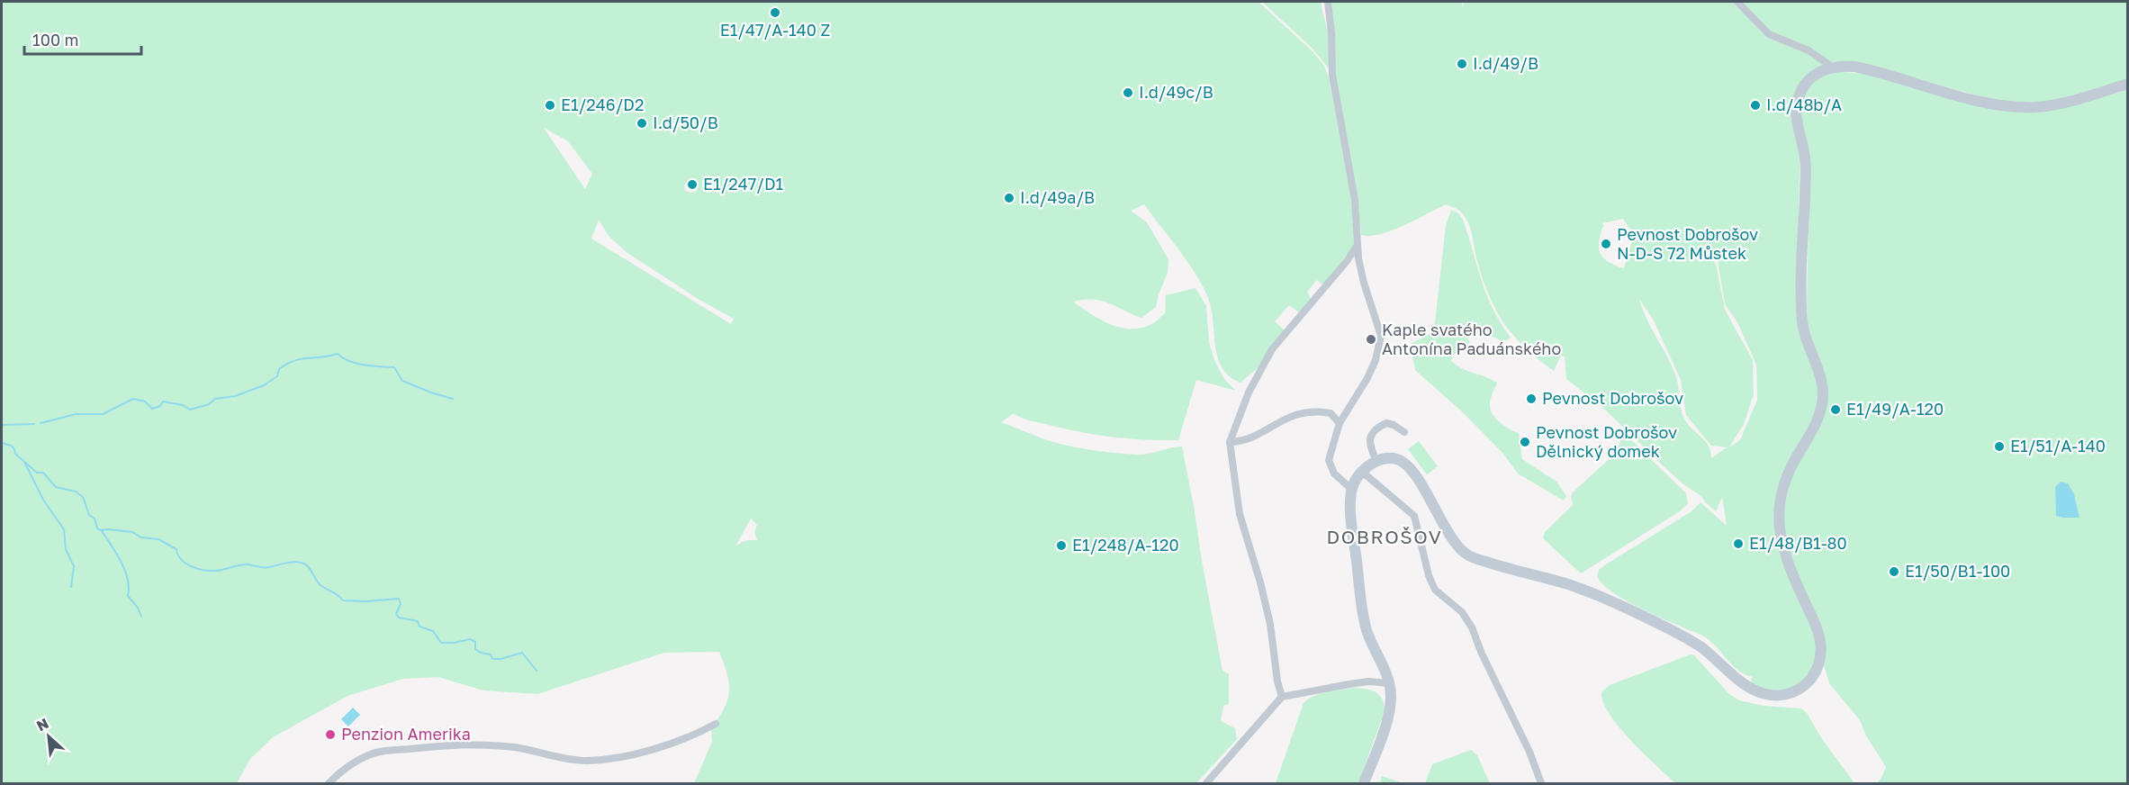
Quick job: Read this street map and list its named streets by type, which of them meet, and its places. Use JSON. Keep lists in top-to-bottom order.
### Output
{
  "districts": ["DOBROŠOV"],
  "places": [
    "E1/47/A-140 Z",
    "I.d/49/B",
    "I.d/49c/B",
    "E1/246/D2",
    "I.d/48b/A",
    "I.d/50/B",
    "E1/247/D1",
    "I.d/49a/B",
    "Pevnost Dobrošov N-D-S 72 Můstek",
    "Kaple svatého Antonína Paduánského",
    "Pevnost Dobrošov",
    "E1/49/A-120",
    "Pevnost Dobrošov Dělnický domek",
    "E1/51/A-140",
    "E1/48/B1-80",
    "E1/248/A-120",
    "E1/50/B1-100",
    "Penzion Amerika"
  ],
  "scale_bar": "100 m",
  "north": "top left"
}
